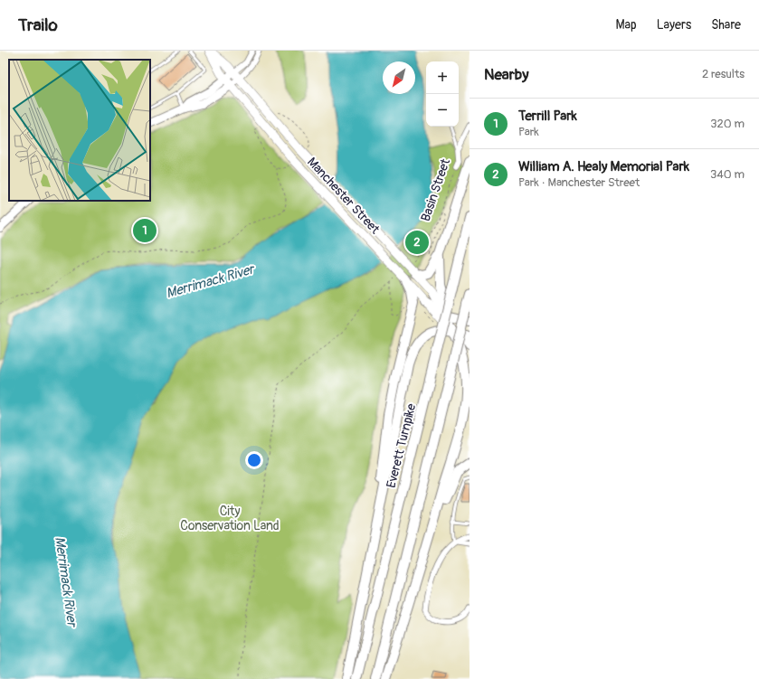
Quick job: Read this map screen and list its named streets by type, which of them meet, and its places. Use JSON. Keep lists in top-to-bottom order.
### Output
{
  "streets": {
    "highway": ["Everett Turnpike"],
    "main road": ["Manchester Street"],
    "street": ["Basin Street"]
  },
  "water": ["Merrimack River"],
  "parks": ["City Conservation Land"],
  "north": "bottom left",
  "page": {
    "header": "Trailo",
    "nav": ["Map", "Layers", "Share"],
    "heading": ["Nearby", "2 results"],
    "map_buttons": ["+", "−"],
    "list": [
      {
        "mark": "1",
        "name": "Terrill Park",
        "note": "Park",
        "value": "320 m"
      },
      {
        "mark": "2",
        "name": "William A. Healy Memorial Park",
        "note": "Park · Manchester Street",
        "value": "340 m"
      }
    ],
    "pins": ["1", "2"]
  }
}
